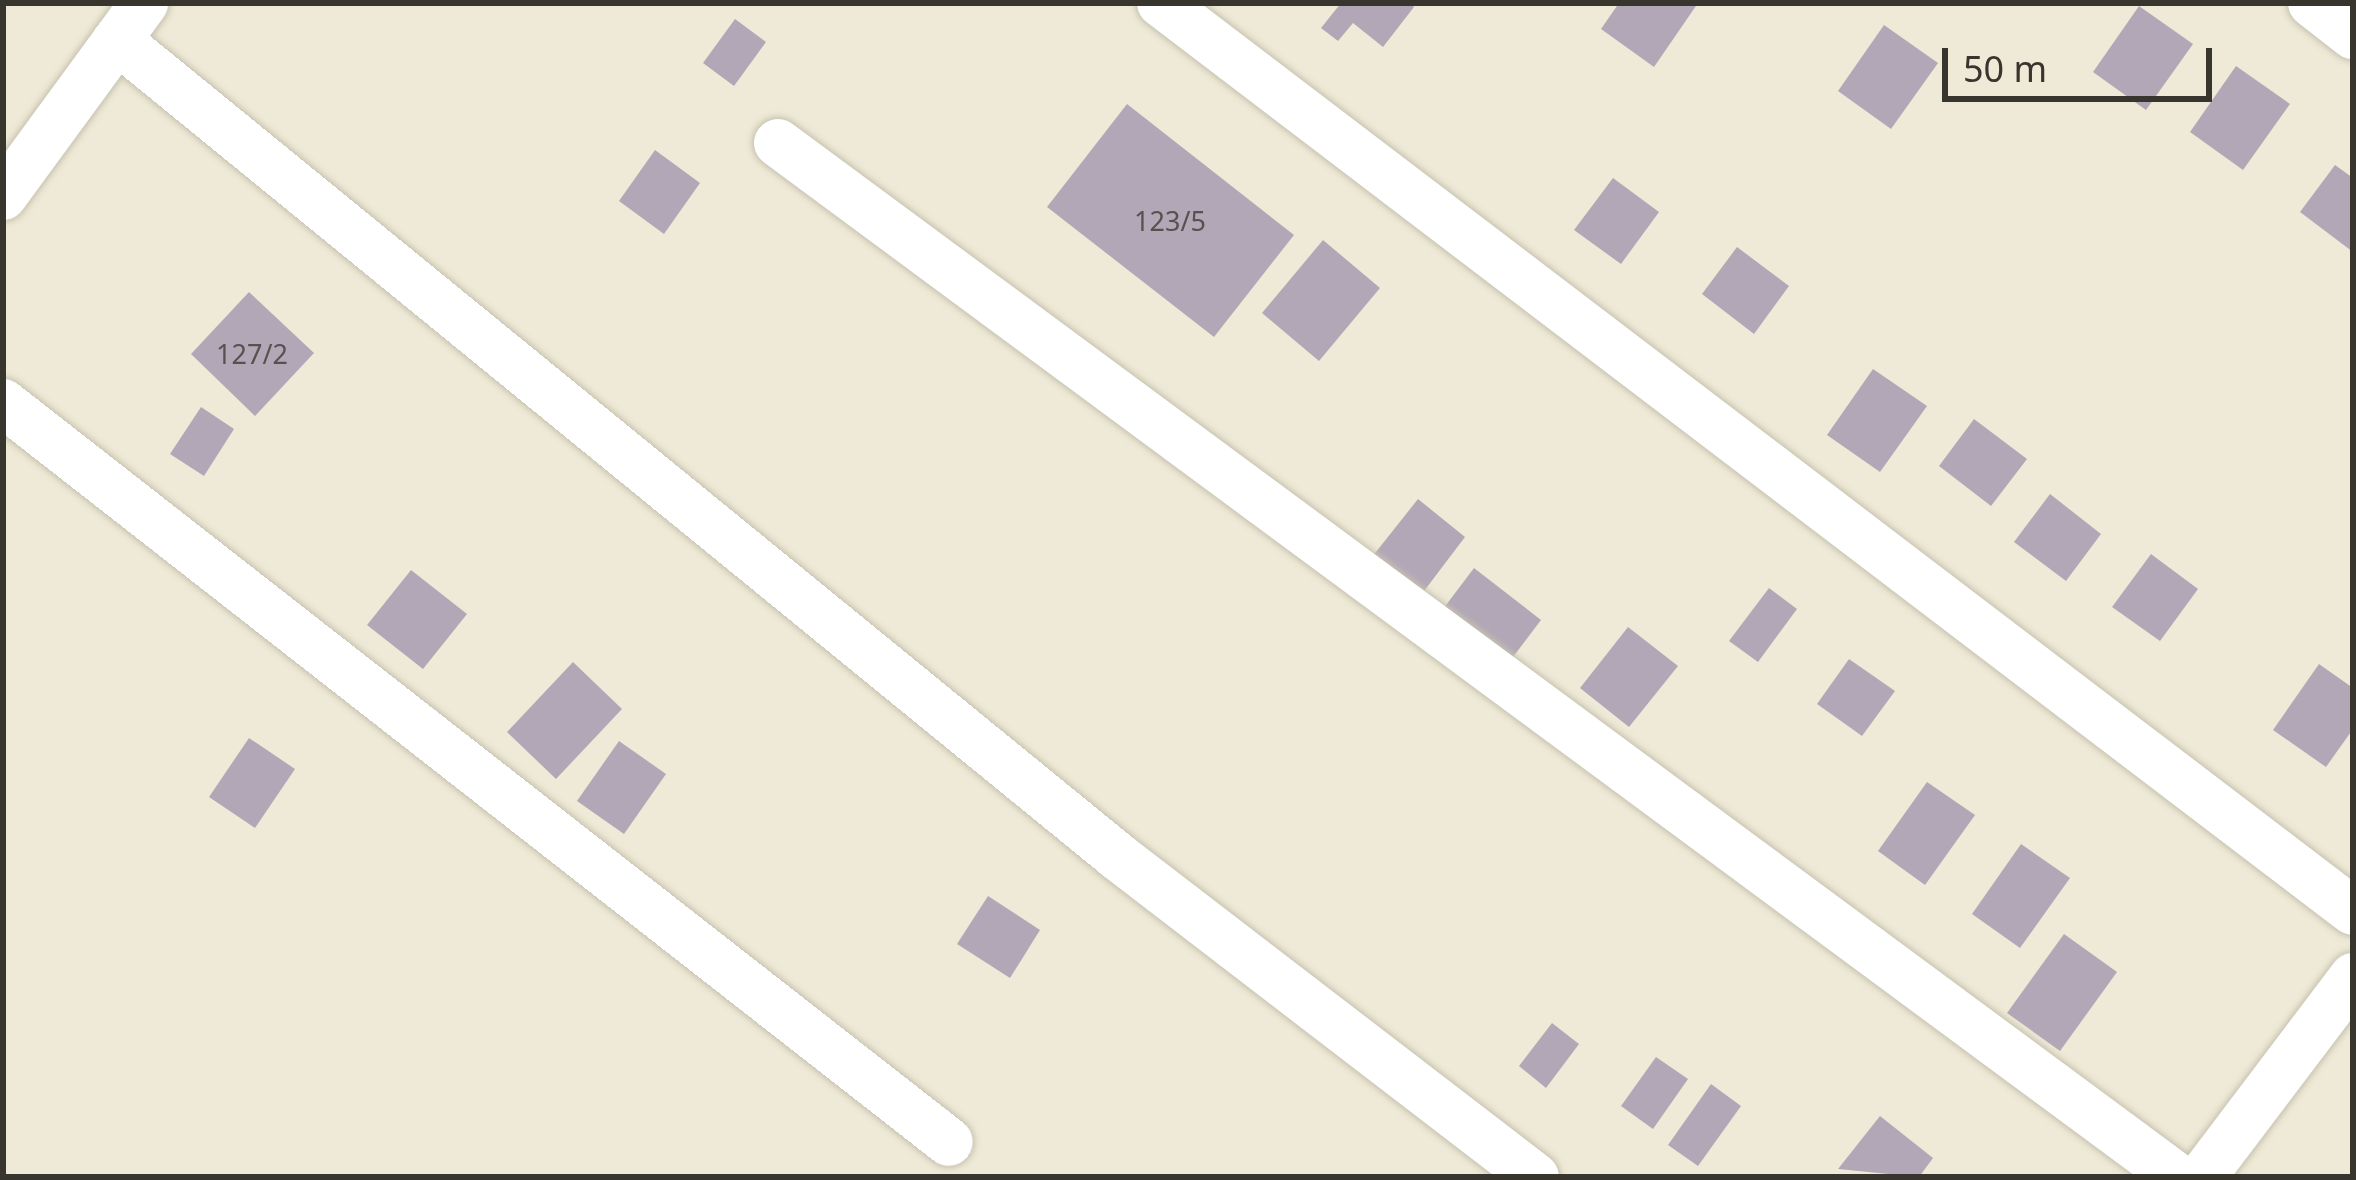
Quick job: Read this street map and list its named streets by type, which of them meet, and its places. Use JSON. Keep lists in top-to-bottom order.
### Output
{
  "house_numbers": ["123/5", "127/2"],
  "scale_bar": "50 m"
}
